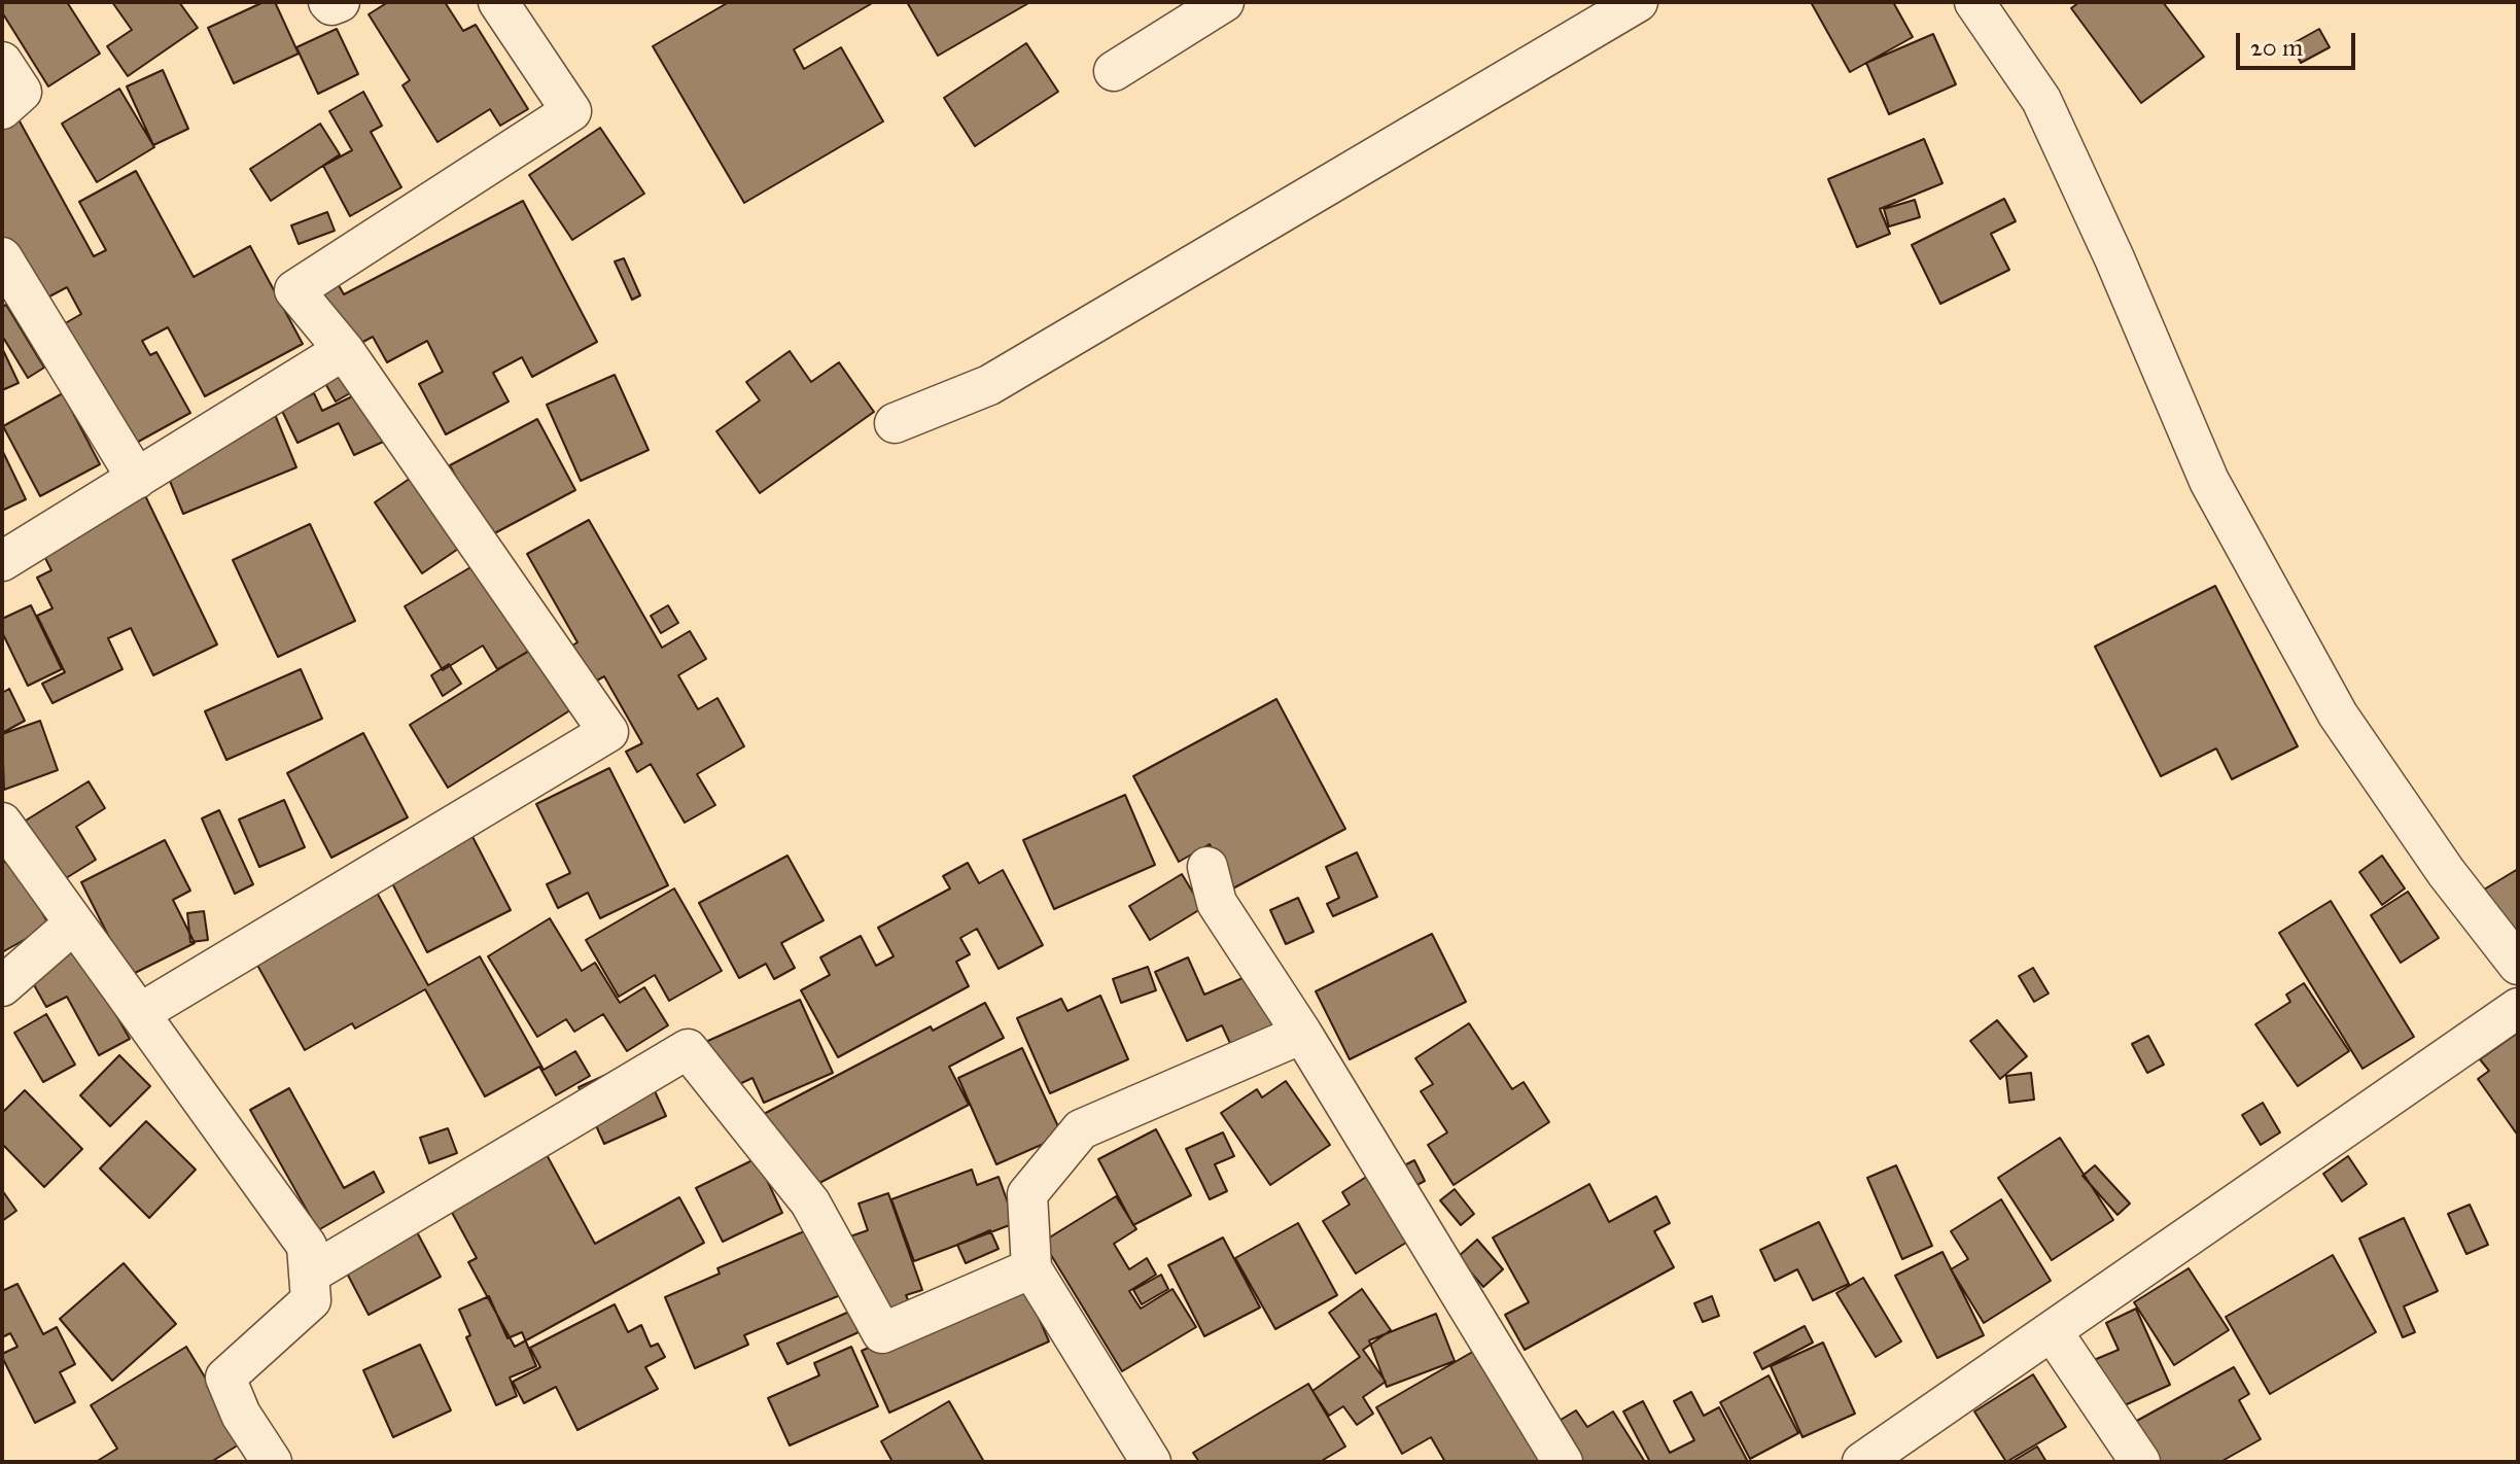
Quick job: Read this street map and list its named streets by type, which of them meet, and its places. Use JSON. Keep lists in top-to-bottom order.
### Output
{
  "scale_bar": "20 m"
}
